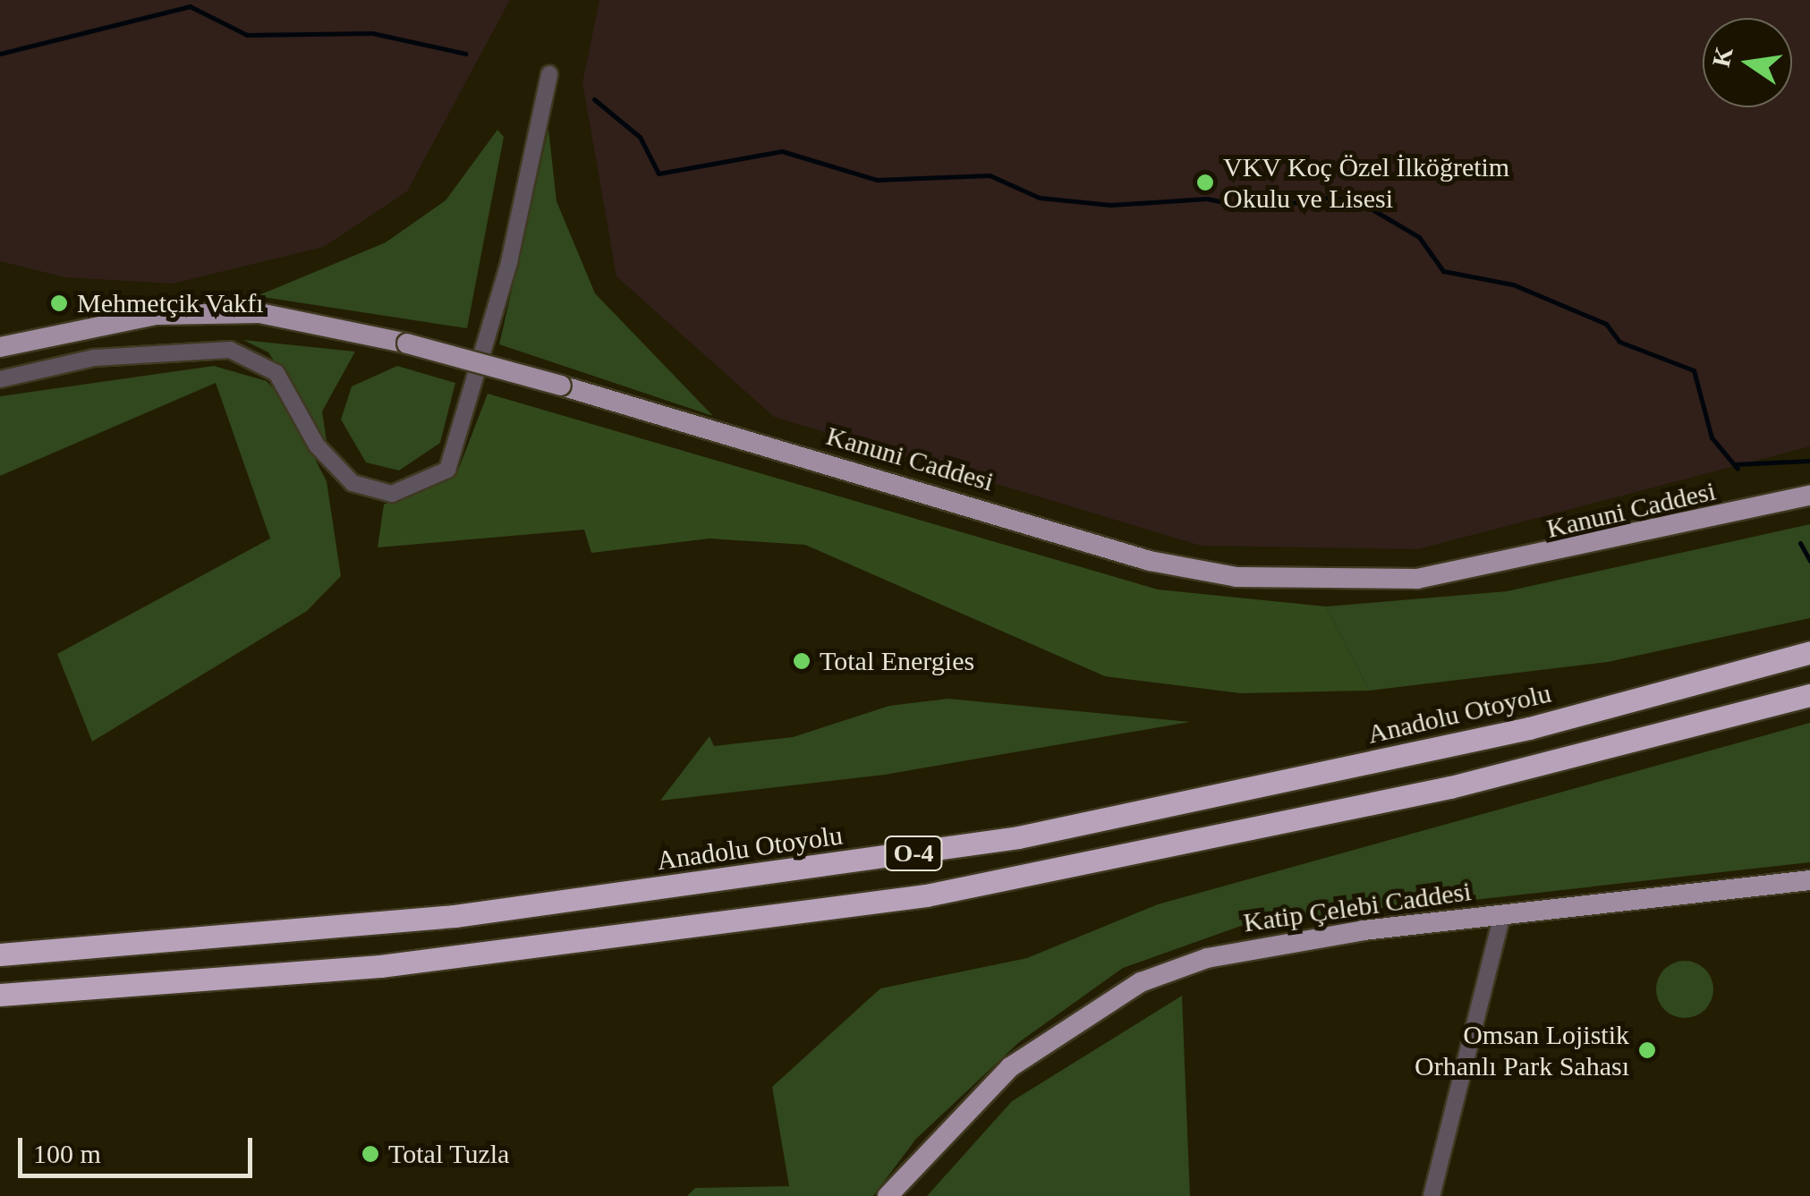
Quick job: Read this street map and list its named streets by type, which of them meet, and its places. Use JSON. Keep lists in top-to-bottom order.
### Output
{
  "streets": {
    "highway": ["Anadolu Otoyolu", "O-4"],
    "main road": ["Kanuni Caddesi", "Katip Çelebi Caddesi"]
  },
  "places": [
    "VKV Koç Özel İlköğretim Okulu ve Lisesi",
    "Mehmetçik Vakfı",
    "Total Energies",
    "Omsan Lojistik Orhanlı Park Sahası",
    "Total Tuzla"
  ],
  "scale_bar": "100 m",
  "north": "left"
}
